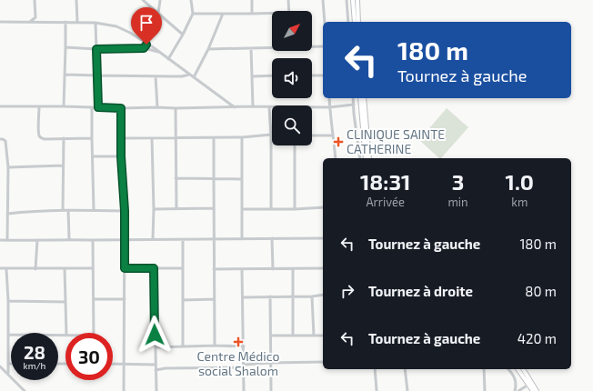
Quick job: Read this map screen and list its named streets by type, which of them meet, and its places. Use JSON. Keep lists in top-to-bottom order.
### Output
{
  "places": {
    "health": ["CLINIQUE SAINTE CATHERINE", "Centre Médico social Shalom"]
  },
  "north": "top right",
  "page": {
    "turn": ["180 m", "Tournez à gauche"],
    "eta": [
      "18:31",
      "Arrivée",
      "3",
      "min",
      "1.0",
      "km"
    ],
    "list": [
      {
        "name": "Tournez à gauche",
        "value": "180 m"
      },
      {
        "name": "Tournez à droite",
        "value": "80 m"
      },
      {
        "name": "Tournez à gauche",
        "value": "420 m"
      }
    ],
    "speed": "28 km/h",
    "limit": "30"
  }
}
